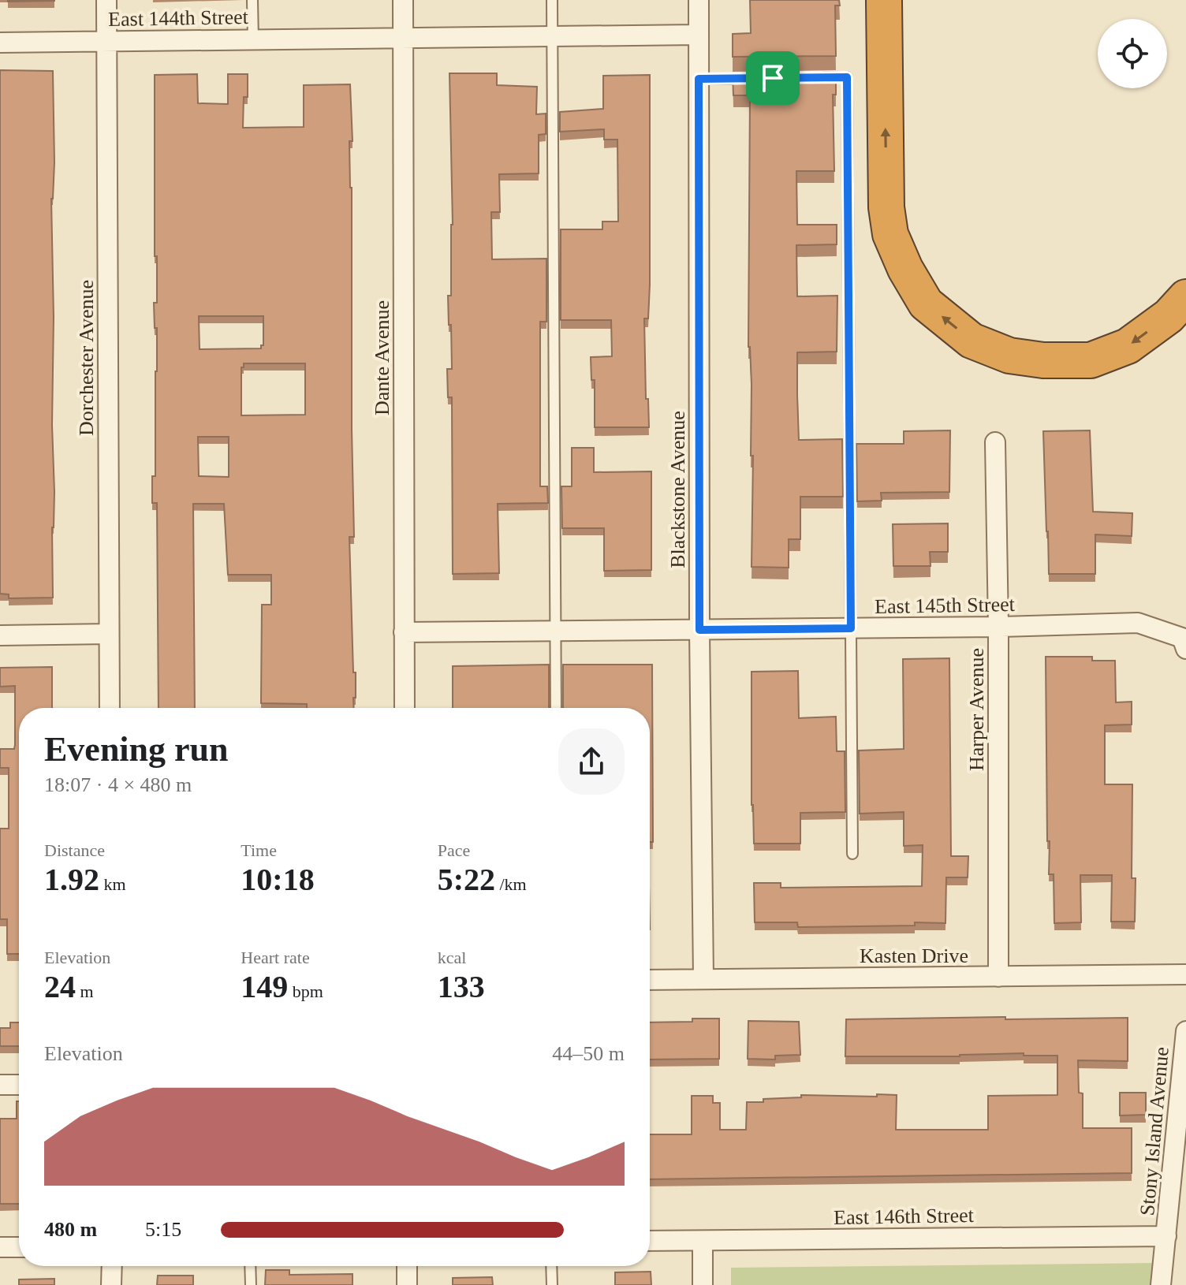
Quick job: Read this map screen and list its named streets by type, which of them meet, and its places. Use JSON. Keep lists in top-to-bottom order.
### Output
{
  "streets": {
    "street": [
      "East 144th Street",
      "Dorchester Avenue",
      "Dante Avenue",
      "Blackstone Avenue",
      "East 145th Street",
      "Harper Avenue",
      "Kasten Drive",
      "Stony Island Avenue",
      "East 146th Street"
    ]
  },
  "crossings": [
    ["East 144th Street", "Dorchester Avenue"],
    ["East 144th Street", "Dante Avenue"],
    ["East 144th Street", "Blackstone Avenue"],
    ["Dante Avenue", "East 145th Street"],
    ["Blackstone Avenue", "East 145th Street"],
    ["Blackstone Avenue", "Kasten Drive"],
    ["East 145th Street", "Harper Avenue"],
    ["Harper Avenue", "Kasten Drive"],
    ["Stony Island Avenue", "East 146th Street"]
  ],
  "page": {
    "heading": ["Evening run", "18:07 · 4 × 480 m"],
    "stats": [
      ["Distance", "1.92 km"],
      ["Time", "10:18"],
      ["Pace", "5:22 /km"],
      ["Elevation", "24 m"],
      ["Heart rate", "149 bpm"],
      ["kcal", "133"]
    ],
    "chart": ["Elevation", "44–50 m"],
    "list": [
      {
        "name": "480 m",
        "note": "5:15"
      }
    ]
  }
}
